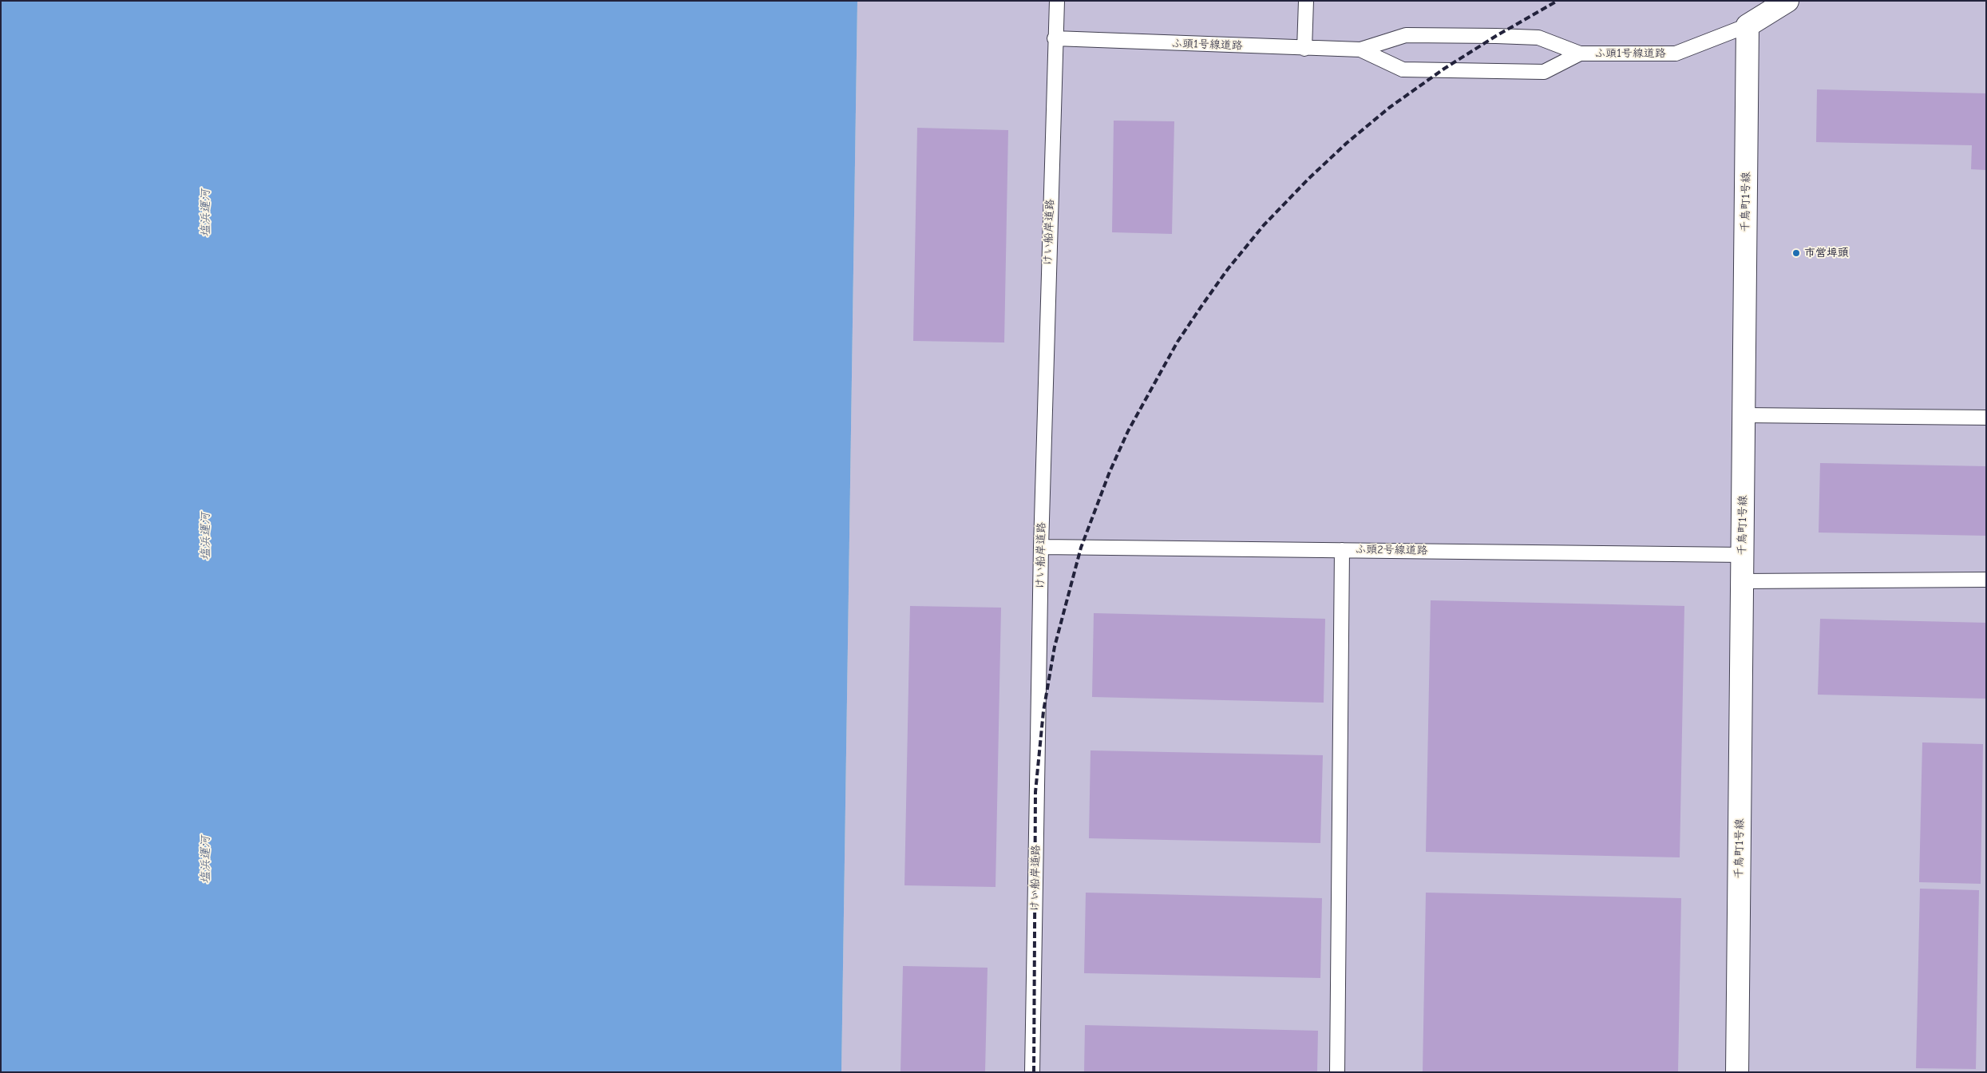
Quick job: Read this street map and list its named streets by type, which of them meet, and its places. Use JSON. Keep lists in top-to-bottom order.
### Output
{
  "streets": {
    "street": ["千鳥町1号線"],
    "lane": ["ふ頭1号線道路", "けい船岸道路", "ふ頭2号線道路"]
  },
  "crossings": [
    ["ふ頭1号線道路", "千鳥町1号線"],
    ["ふ頭1号線道路", "けい船岸道路"],
    ["千鳥町1号線", "ふ頭2号線道路"],
    ["けい船岸道路", "ふ頭2号線道路"]
  ],
  "water": ["塩浜運河"],
  "places": ["市営埠頭"]
}
